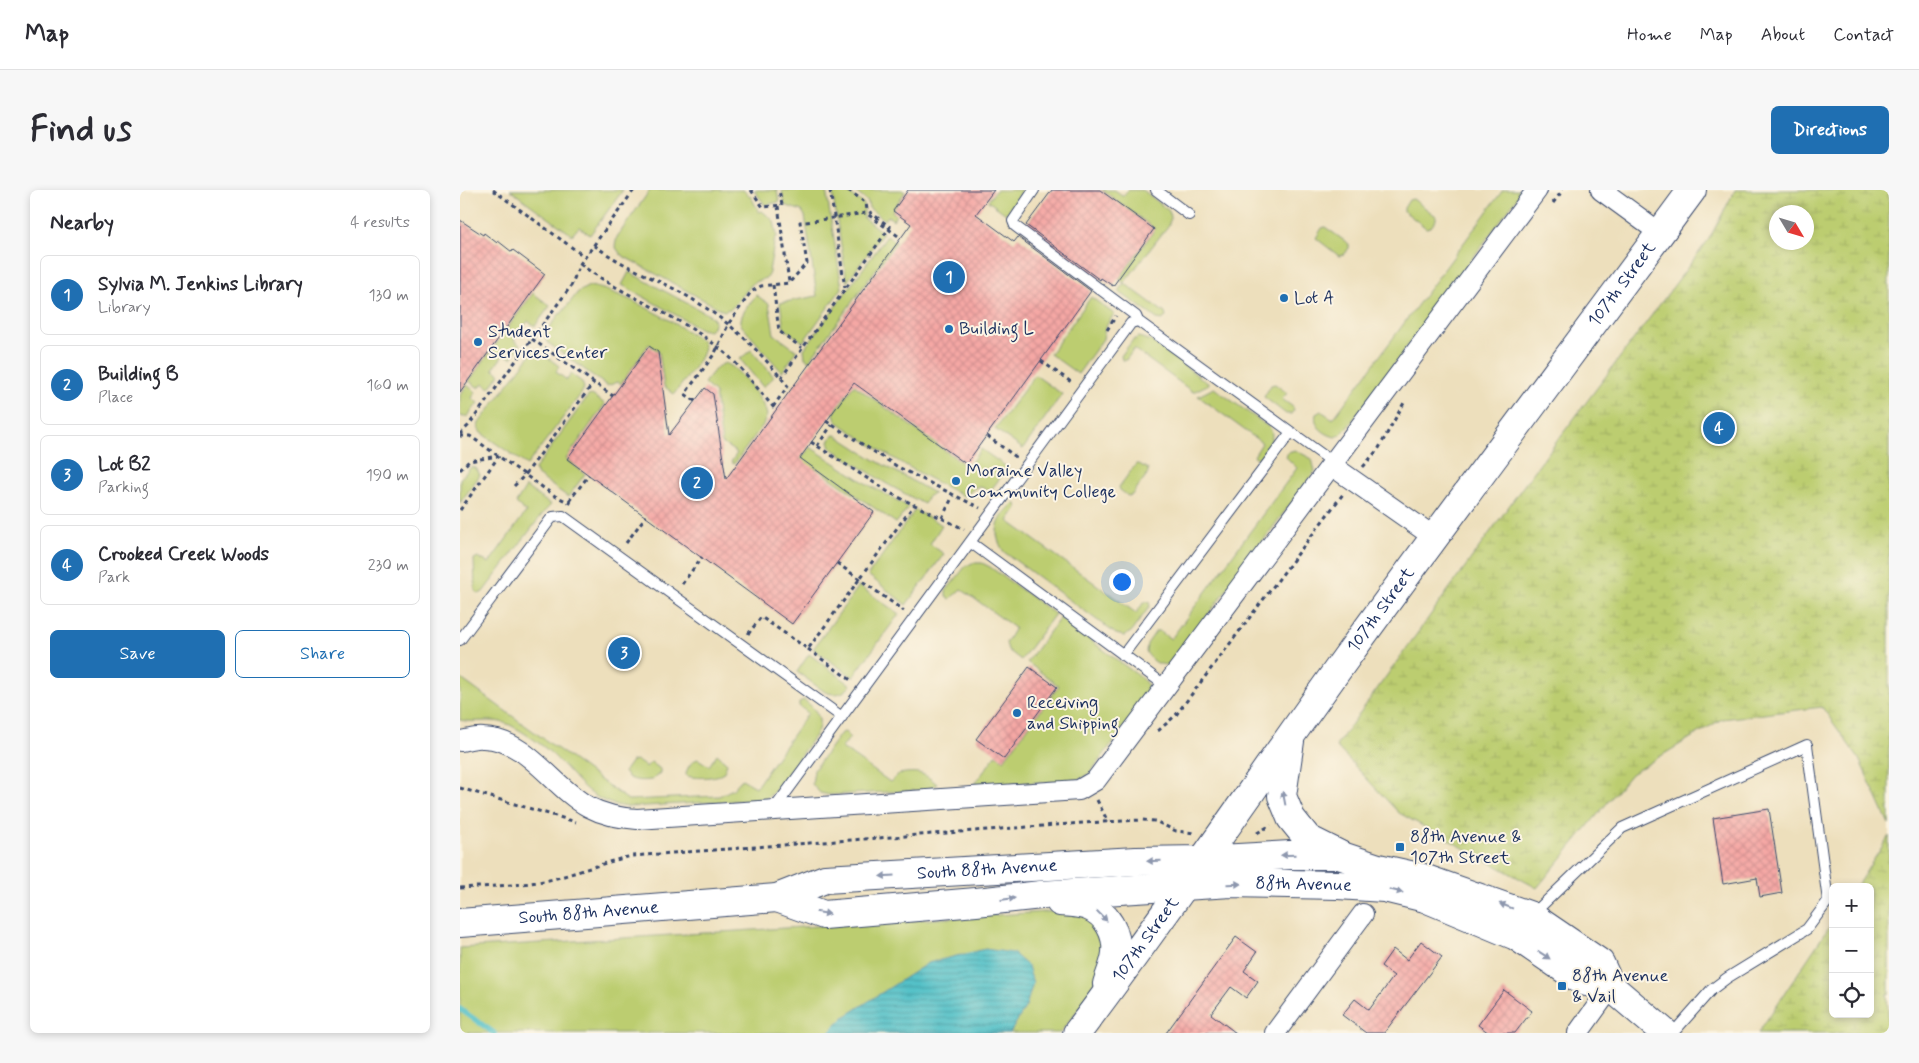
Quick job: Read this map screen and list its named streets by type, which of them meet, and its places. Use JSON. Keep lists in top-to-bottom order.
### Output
{
  "streets": {
    "street": ["107th Street", "South 88th Avenue", "88th Avenue"]
  },
  "crossings": [
    ["107th Street", "South 88th Avenue"],
    ["107th Street", "88th Avenue"],
    ["South 88th Avenue", "88th Avenue"]
  ],
  "places": {
    "other": [
      "Lot A",
      "Building L",
      "Student Services Center",
      "Moraine Valley Community College",
      "Receiving and Shipping"
    ],
    "transit": ["88th Avenue & 107th Street", "88th Avenue & Vail"]
  },
  "north": "bottom right",
  "page": {
    "header": "Map",
    "nav": [
      "Home",
      "Map",
      "About",
      "Contact"
    ],
    "buttons": [
      "Directions",
      ["Save", "Share"]
    ],
    "title": "Find us",
    "heading": ["Nearby", "4 results"],
    "list": [
      {
        "mark": "1",
        "name": "Sylvia M. Jenkins Library",
        "note": "Library",
        "value": "130 m"
      },
      {
        "mark": "2",
        "name": "Building B",
        "note": "Place",
        "value": "160 m"
      },
      {
        "mark": "3",
        "name": "Lot B2",
        "note": "Parking",
        "value": "190 m"
      },
      {
        "mark": "4",
        "name": "Crooked Creek Woods",
        "note": "Park",
        "value": "230 m"
      }
    ],
    "pins": [
      "1",
      "4",
      "2",
      "3"
    ],
    "map_buttons": ["+", "−"]
  }
}
